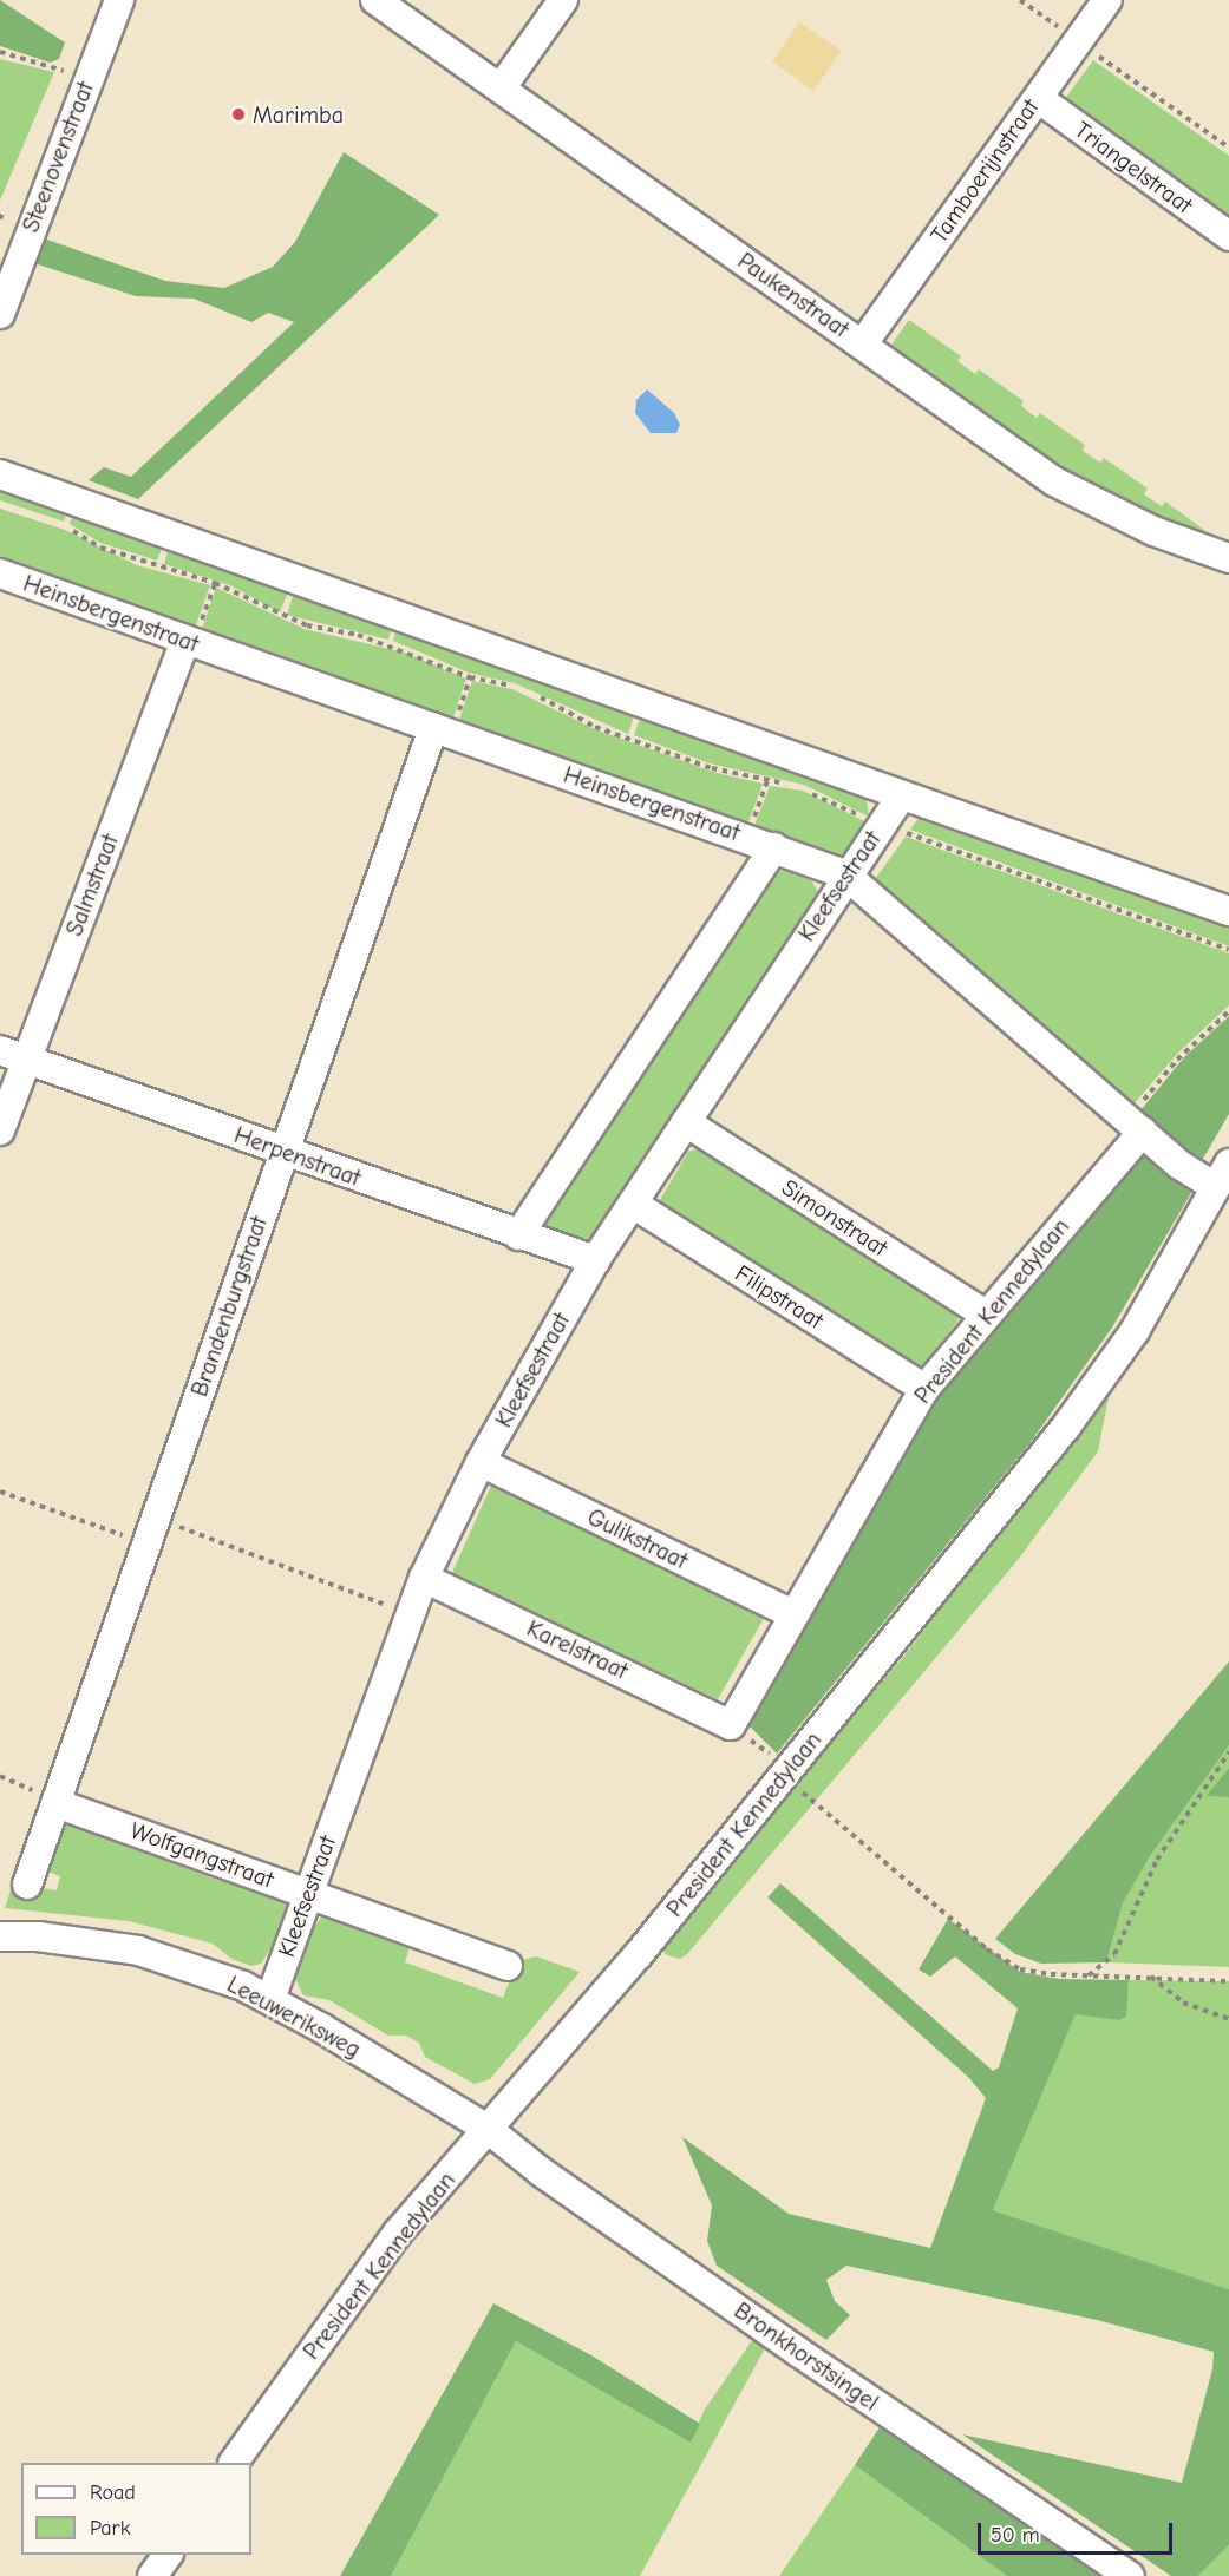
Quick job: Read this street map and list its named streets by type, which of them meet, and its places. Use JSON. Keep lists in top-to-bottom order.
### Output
{
  "streets": {
    "street": [
      "Steenovenstraat",
      "Triangelstraat",
      "Tamboerijnstraat",
      "Paukenstraat",
      "Heinsbergenstraat",
      "Salmstraat",
      "Kleefsestraat",
      "Herpenstraat",
      "Simonstraat",
      "Filipstraat",
      "Brandenburgstraat",
      "President Kennedylaan",
      "Gulikstraat",
      "Karelstraat",
      "Wolfgangstraat",
      "Leeuweriksweg",
      "Bronkhorstsingel"
    ]
  },
  "crossings": [
    ["Triangelstraat", "Tamboerijnstraat"],
    ["Tamboerijnstraat", "Paukenstraat"],
    ["Heinsbergenstraat", "Salmstraat"],
    ["Heinsbergenstraat", "Kleefsestraat"],
    ["Heinsbergenstraat", "Brandenburgstraat"],
    ["Heinsbergenstraat", "President Kennedylaan"],
    ["Salmstraat", "Herpenstraat"],
    ["Kleefsestraat", "Herpenstraat"],
    ["Kleefsestraat", "Simonstraat"],
    ["Kleefsestraat", "Filipstraat"],
    ["Kleefsestraat", "Gulikstraat"],
    ["Kleefsestraat", "Karelstraat"],
    ["Kleefsestraat", "Wolfgangstraat"],
    ["Kleefsestraat", "Leeuweriksweg"],
    ["Herpenstraat", "Brandenburgstraat"],
    ["Simonstraat", "President Kennedylaan"],
    ["Filipstraat", "President Kennedylaan"],
    ["Brandenburgstraat", "Wolfgangstraat"],
    ["President Kennedylaan", "Gulikstraat"],
    ["President Kennedylaan", "Karelstraat"],
    ["President Kennedylaan", "Leeuweriksweg"],
    ["President Kennedylaan", "Bronkhorstsingel"],
    ["Leeuweriksweg", "Bronkhorstsingel"]
  ],
  "places": ["Marimba"],
  "legend": ["Road", "Park"],
  "scale_bar": "50 m"
}
